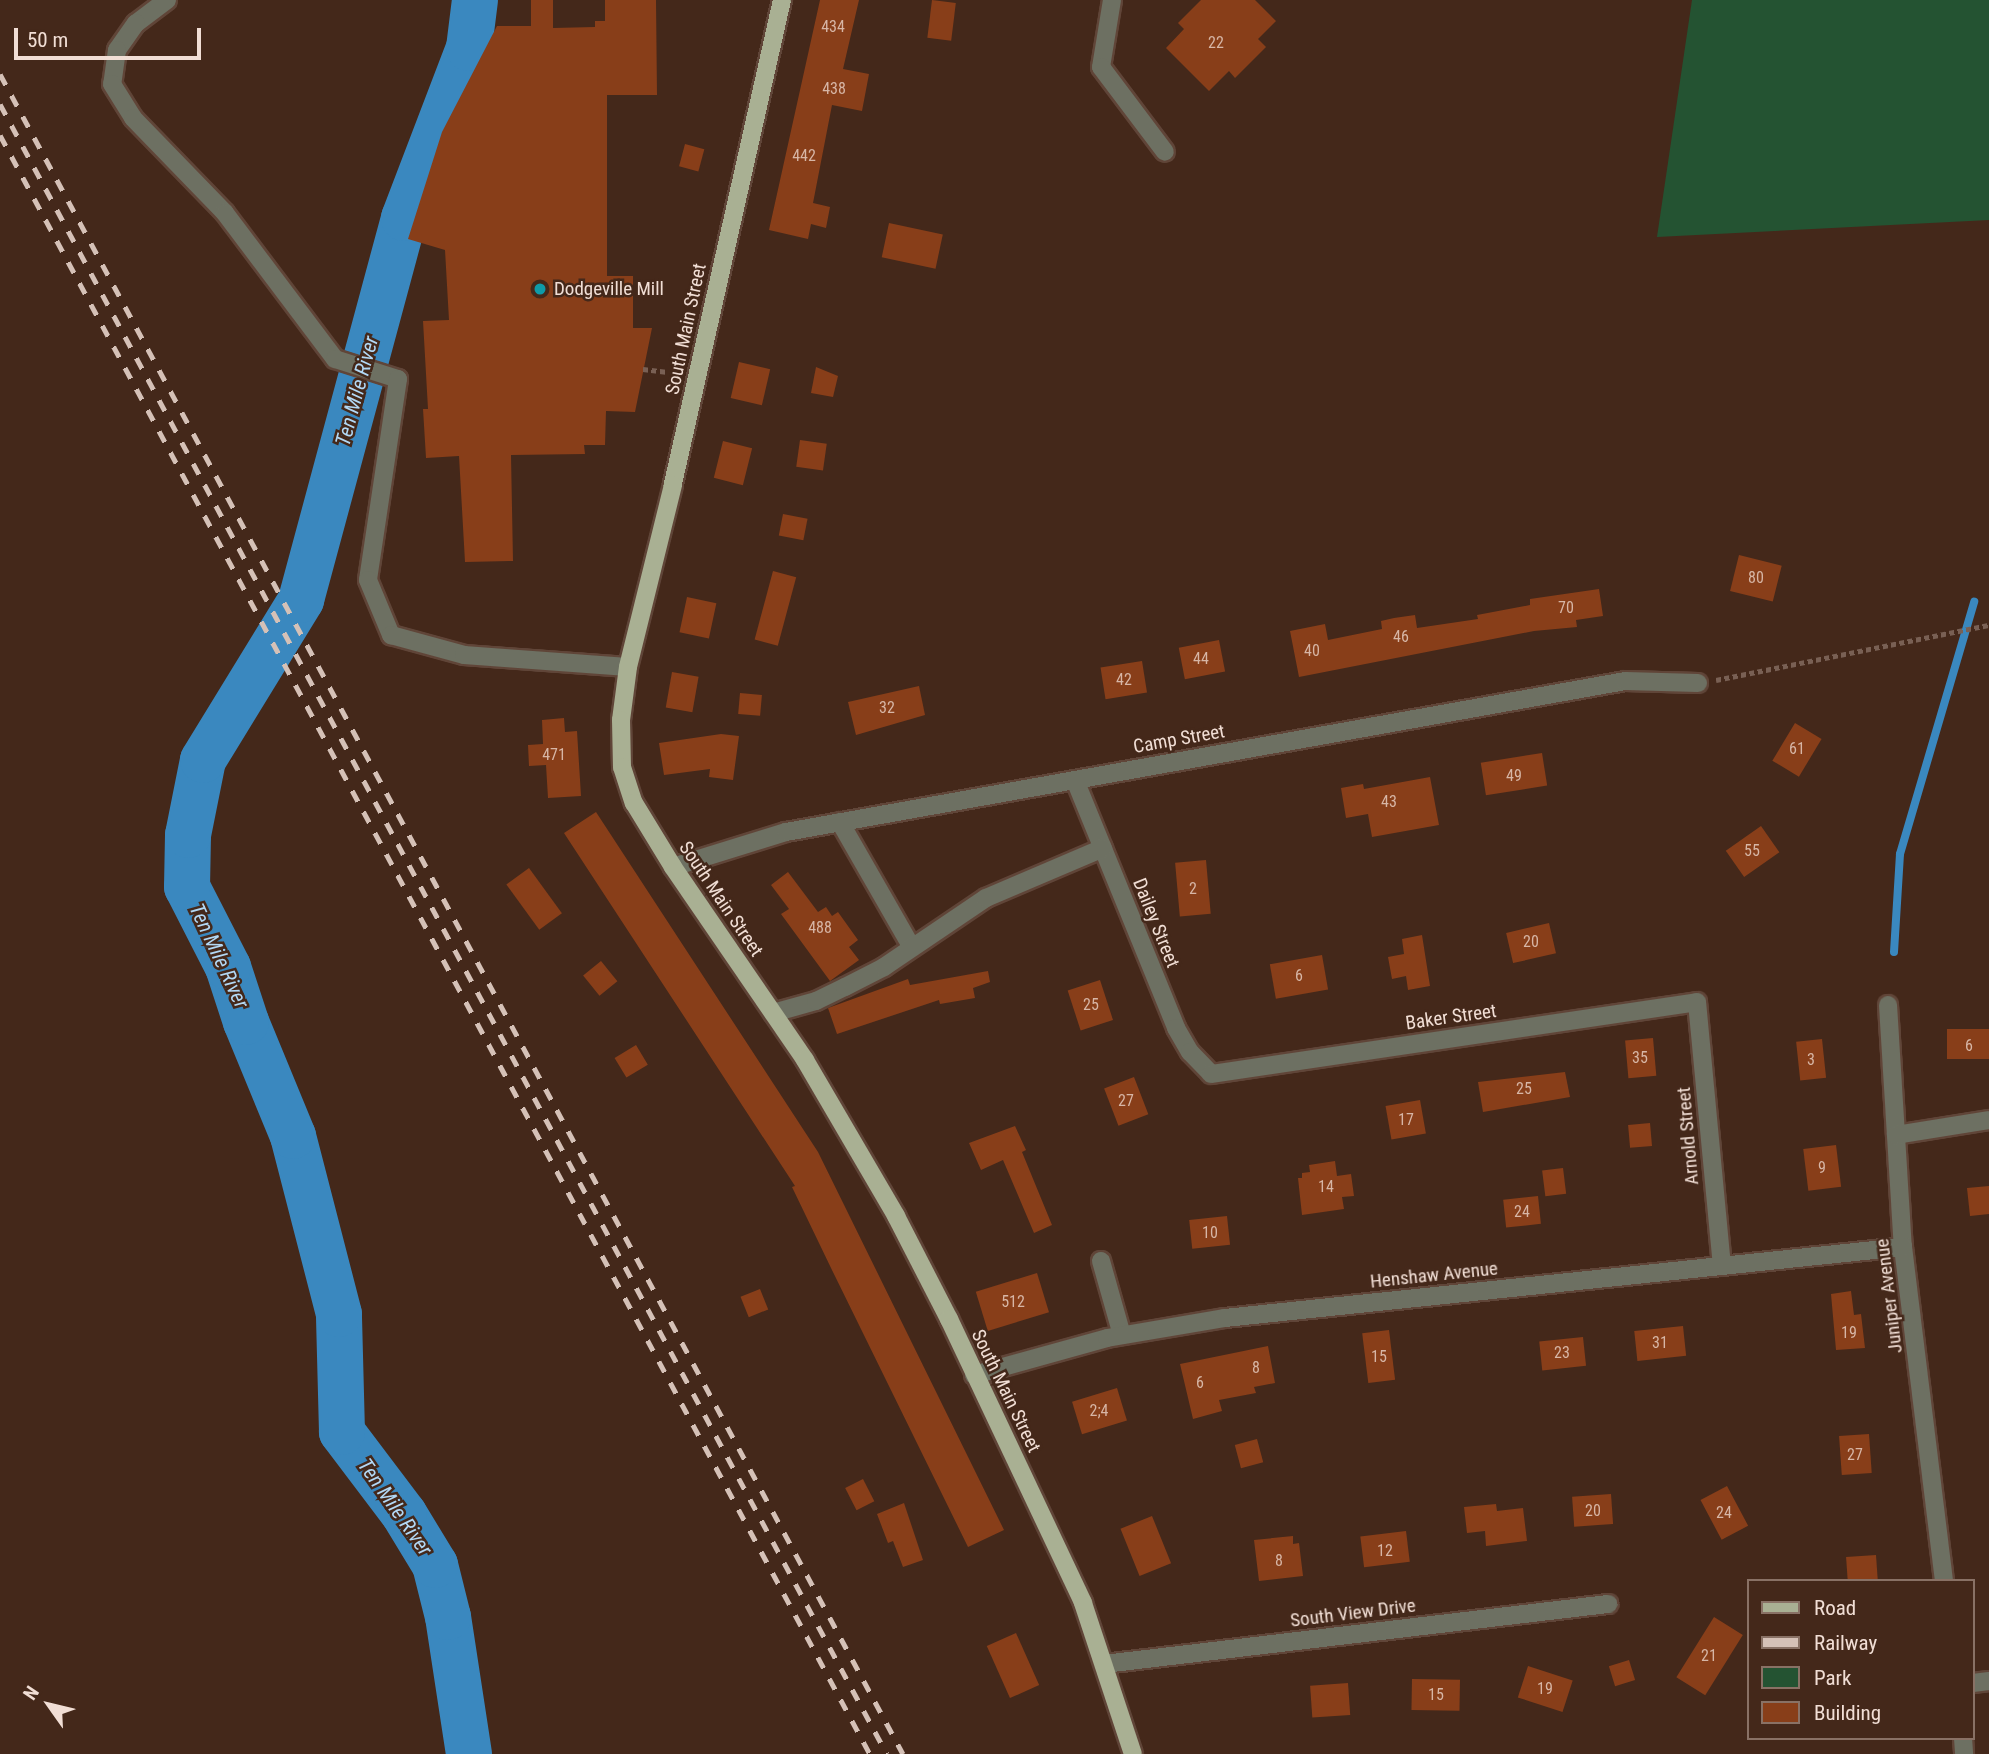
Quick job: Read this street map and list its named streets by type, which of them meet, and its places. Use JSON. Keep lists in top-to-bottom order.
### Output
{
  "streets": {
    "main road": ["South Main Street"],
    "street": [
      "Camp Street",
      "Dailey Street",
      "Baker Street",
      "Arnold Street",
      "Henshaw Avenue",
      "Juniper Avenue",
      "South View Drive"
    ]
  },
  "crossings": [
    ["South Main Street", "Camp Street"],
    ["South Main Street", "Henshaw Avenue"],
    ["South Main Street", "South View Drive"],
    ["Camp Street", "Dailey Street"],
    ["Dailey Street", "Baker Street"],
    ["Baker Street", "Arnold Street"],
    ["Arnold Street", "Henshaw Avenue"],
    ["Henshaw Avenue", "Juniper Avenue"]
  ],
  "water": ["Ten Mile River"],
  "places": ["Dodgeville Mill"],
  "house_numbers": [
    "434",
    "22",
    "438",
    "442",
    "80",
    "70",
    "46",
    "40",
    "44",
    "42",
    "32",
    "61",
    "471",
    "49",
    "43",
    "55",
    "2",
    "488",
    "20",
    "6",
    "25",
    "6",
    "35",
    "3",
    "25",
    "27",
    "17",
    "9",
    "14",
    "24",
    "10",
    "512",
    "19",
    "31",
    "23",
    "15",
    "8",
    "6",
    "2;4",
    "27",
    "20",
    "24",
    "12",
    "8",
    "21",
    "19",
    "15"
  ],
  "legend": [
    "Road",
    "Railway",
    "Park",
    "Building"
  ],
  "scale_bar": "50 m",
  "north": "top left"
}
